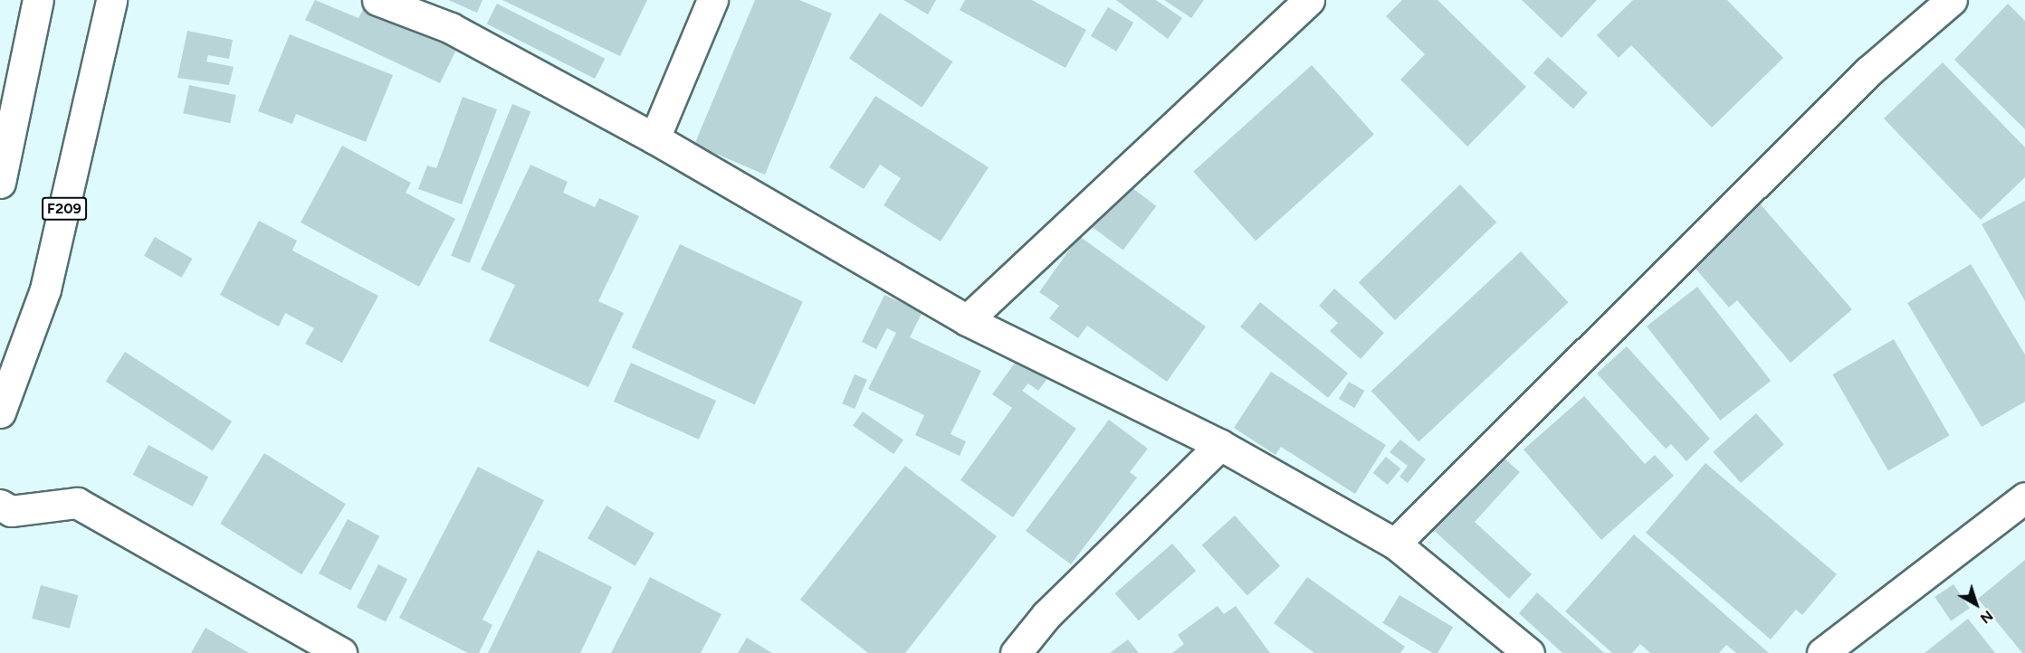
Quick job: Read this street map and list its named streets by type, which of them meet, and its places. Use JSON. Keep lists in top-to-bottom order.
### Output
{
  "streets": {
    "street": ["F209"]
  },
  "north": "bottom right"
}
